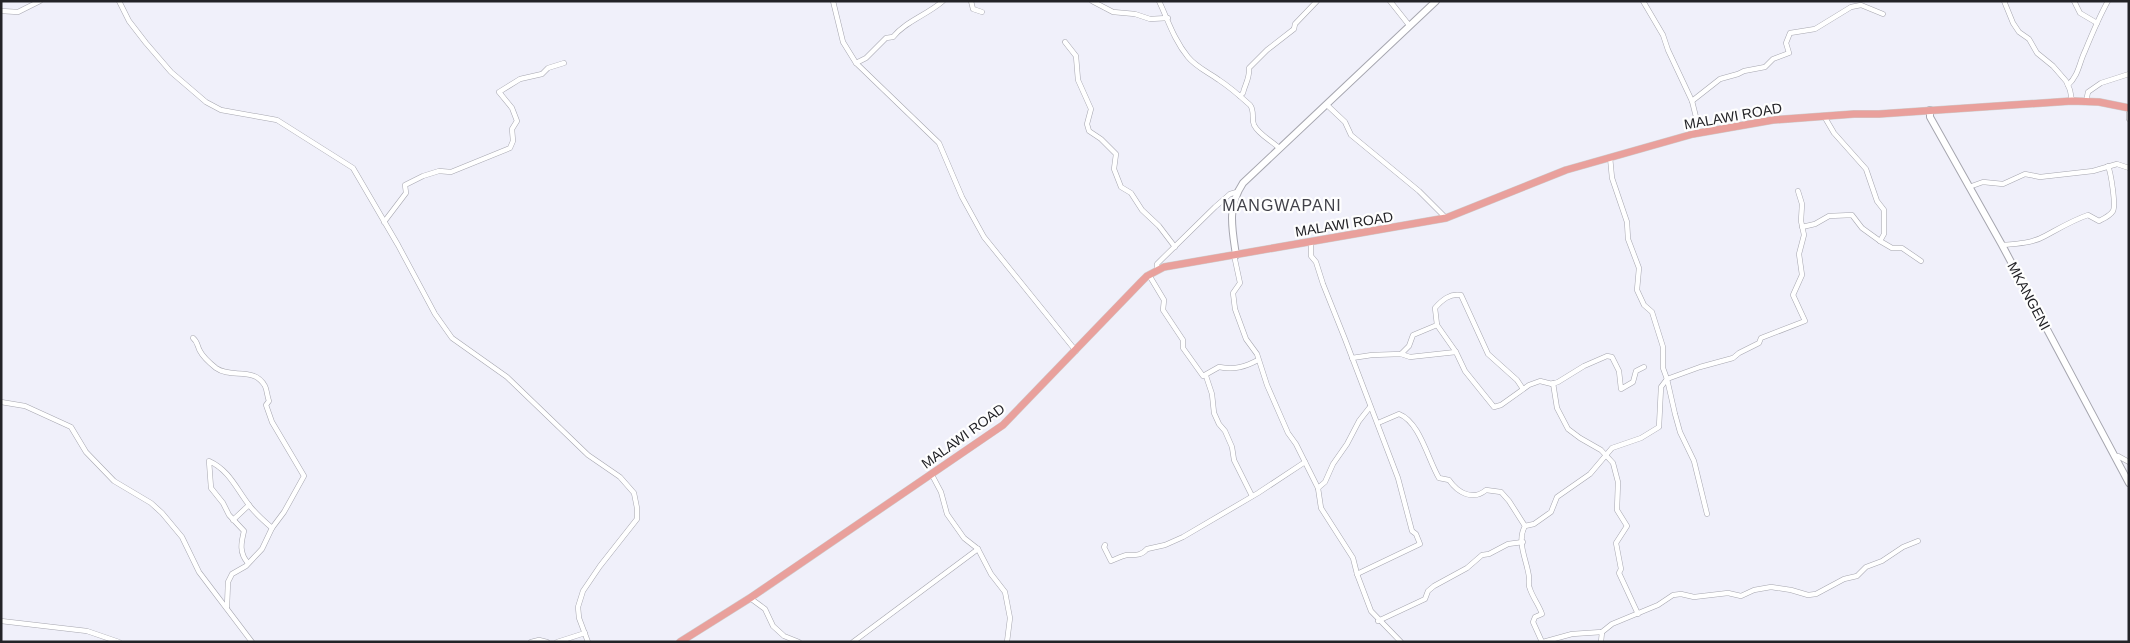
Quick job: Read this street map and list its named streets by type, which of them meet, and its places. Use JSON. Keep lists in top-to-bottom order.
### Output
{
  "streets": {
    "main road": ["MALAWI ROAD"],
    "street": ["MKANGENI"]
  },
  "crossings": [
    ["MALAWI ROAD", "MKANGENI"]
  ],
  "districts": ["MANGWAPANI"]
}
